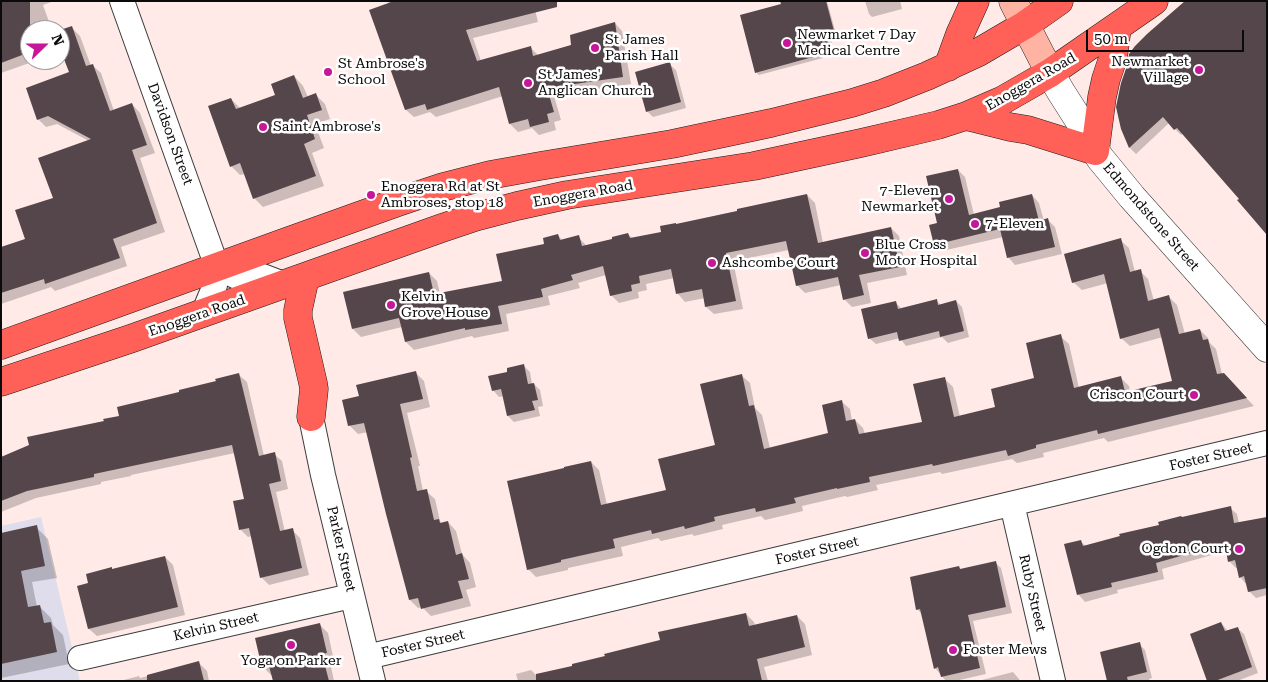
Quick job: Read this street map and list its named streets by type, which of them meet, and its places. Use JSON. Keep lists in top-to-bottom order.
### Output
{
  "streets": {
    "main road": ["Enoggera Road"],
    "street": [
      "Davidson Street",
      "Edmondstone Street",
      "Foster Street",
      "Parker Street",
      "Ruby Street",
      "Kelvin Street"
    ]
  },
  "crossings": [
    ["Enoggera Road", "Edmondstone Street"],
    ["Foster Street", "Parker Street"],
    ["Foster Street", "Ruby Street"],
    ["Parker Street", "Kelvin Street"]
  ],
  "places": [
    "Newmarket 7 Day Medical Centre",
    "St James Parish Hall",
    "Newmarket Village",
    "St Ambrose's School",
    "St James' Anglican Church",
    "Saint Ambrose's",
    "Enoggera Rd at St Ambroses, stop 18",
    "7-Eleven Newmarket",
    "7-Eleven",
    "Blue Cross Motor Hospital",
    "Ashcombe Court",
    "Kelvin Grove House",
    "Criscon Court",
    "Ogdon Court",
    "Yoga on Parker",
    "Foster Mews"
  ],
  "scale_bar": "50 m",
  "north": "right"
}
